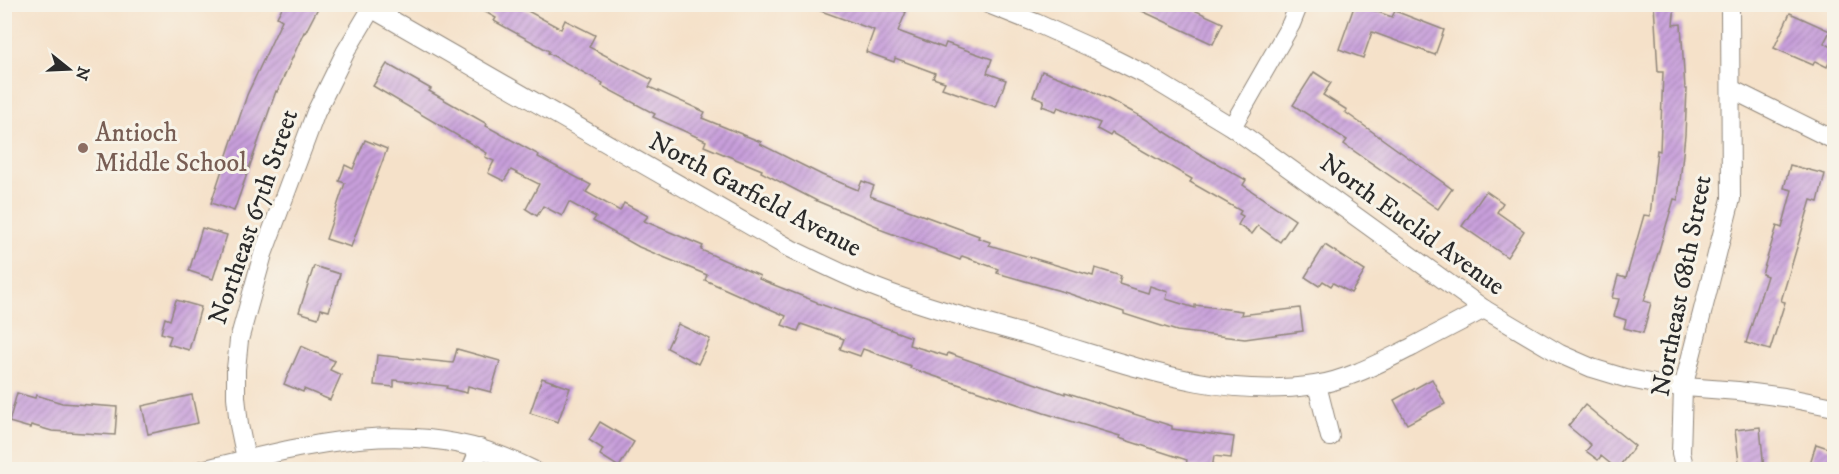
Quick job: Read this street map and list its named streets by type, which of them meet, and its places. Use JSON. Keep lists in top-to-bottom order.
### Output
{
  "streets": {
    "street": [
      "North Garfield Avenue",
      "Northeast 67th Street",
      "North Euclid Avenue",
      "Northeast 68th Street"
    ]
  },
  "crossings": [
    ["North Garfield Avenue", "Northeast 67th Street"],
    ["North Garfield Avenue", "North Euclid Avenue"],
    ["North Euclid Avenue", "Northeast 68th Street"]
  ],
  "places": ["Antioch Middle School"],
  "north": "right"
}
